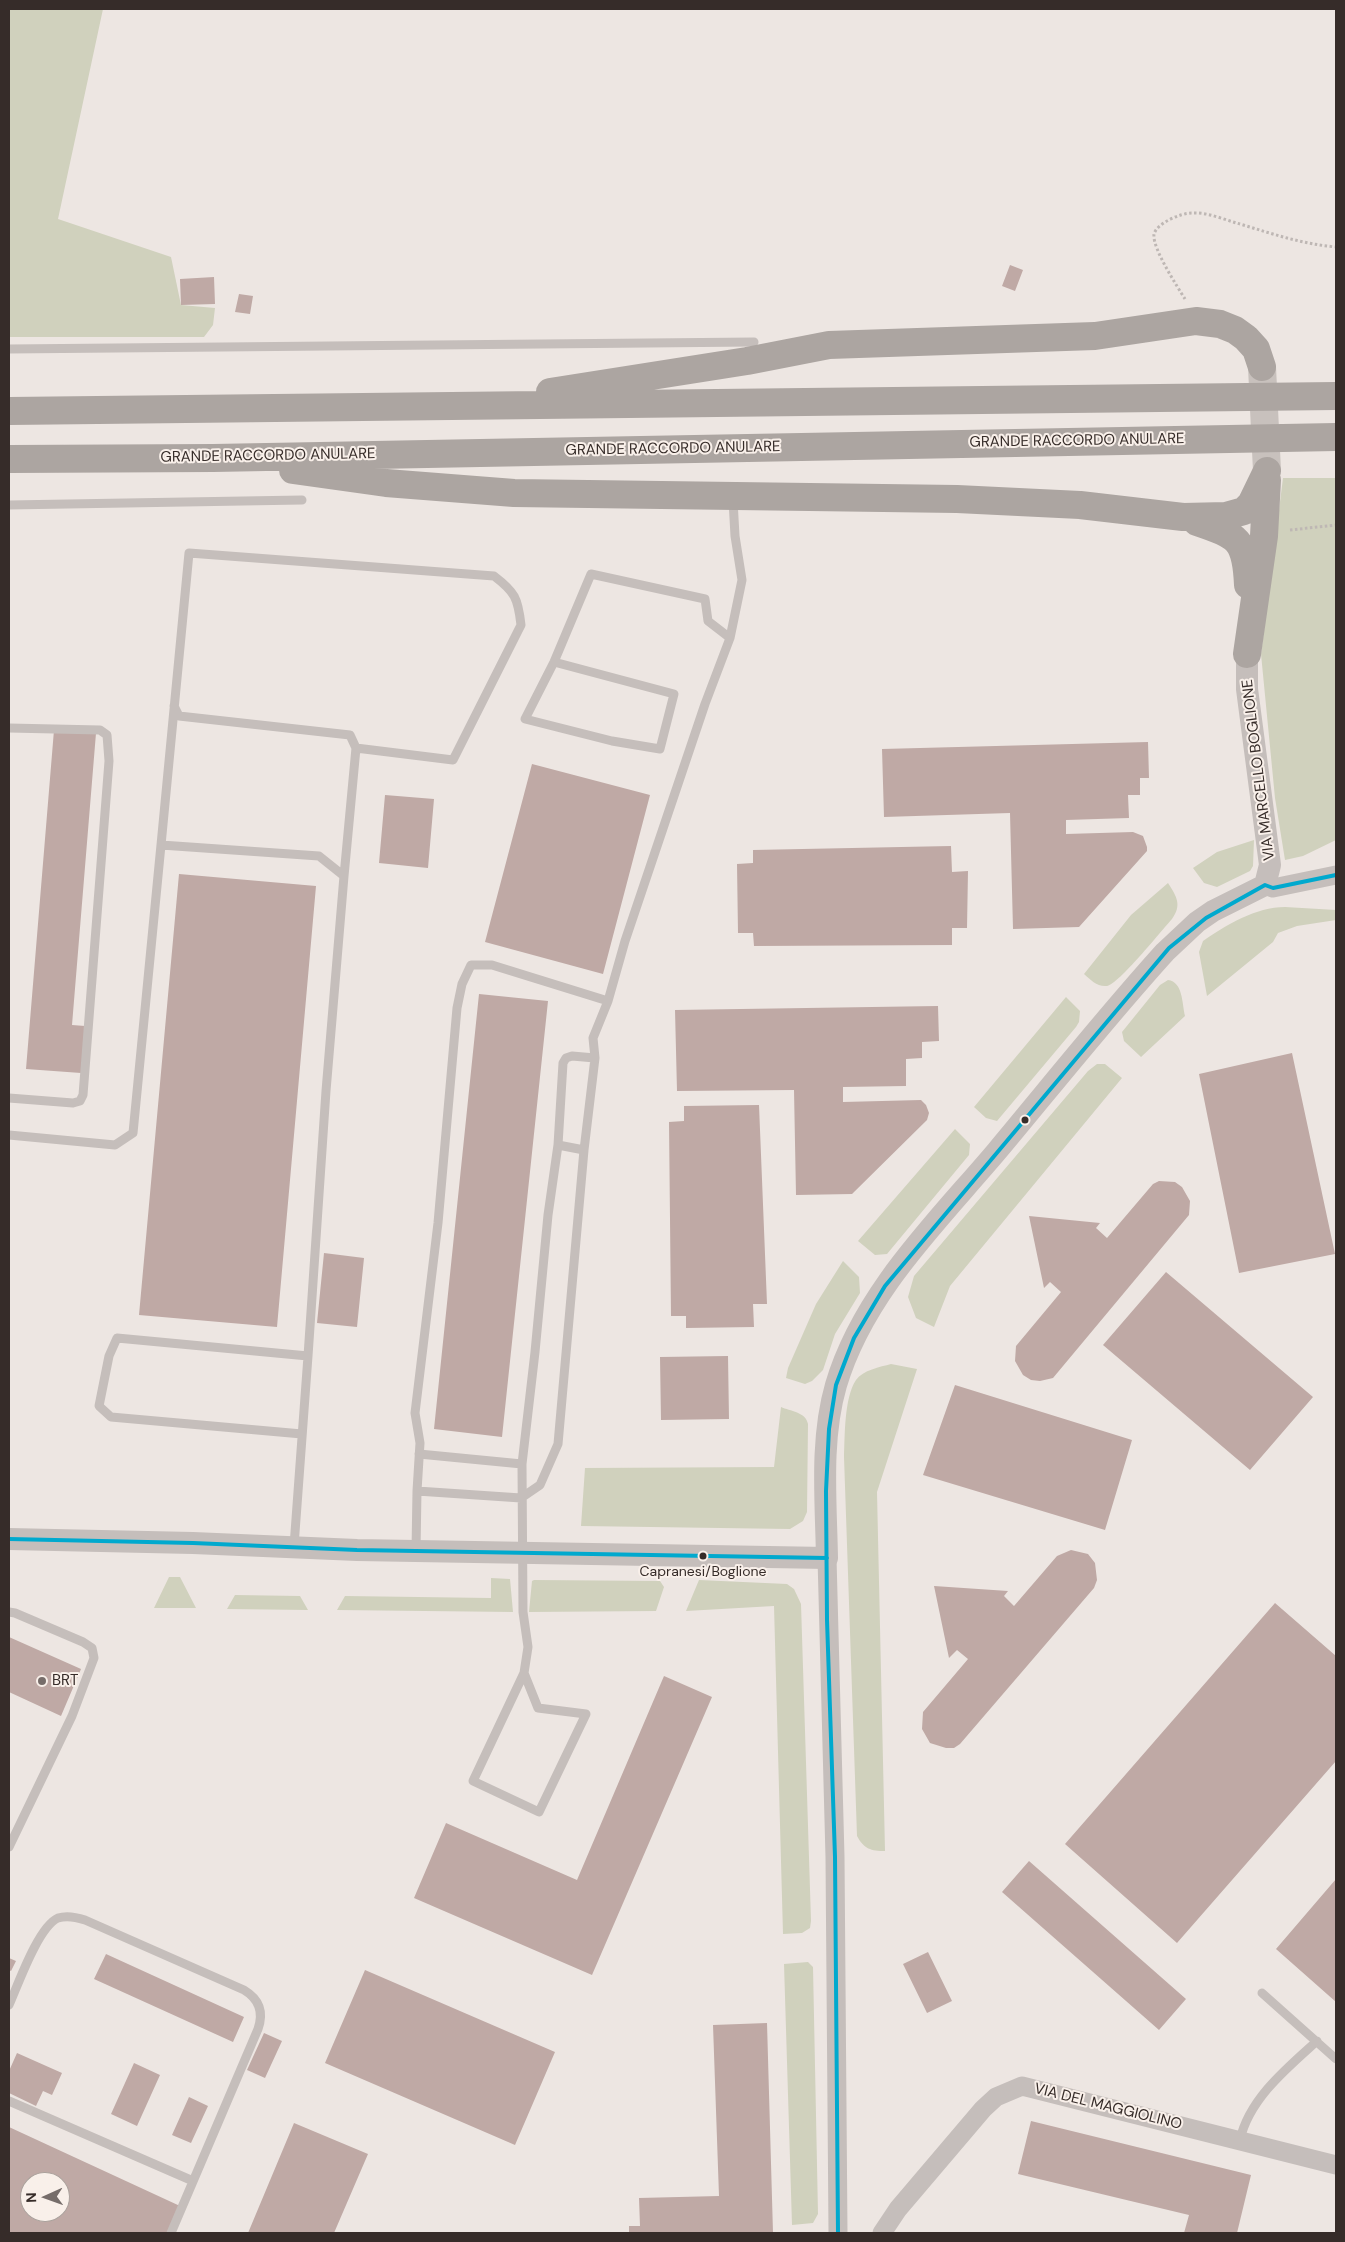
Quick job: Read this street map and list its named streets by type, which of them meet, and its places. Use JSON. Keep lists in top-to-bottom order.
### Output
{
  "streets": {
    "highway": ["GRANDE RACCORDO ANULARE"],
    "street": ["VIA MARCELLO BOGLIONE", "VIA DEL MAGGIOLINO"]
  },
  "places": ["Capranesi/Boglione", "BRT"],
  "north": "left"
}
